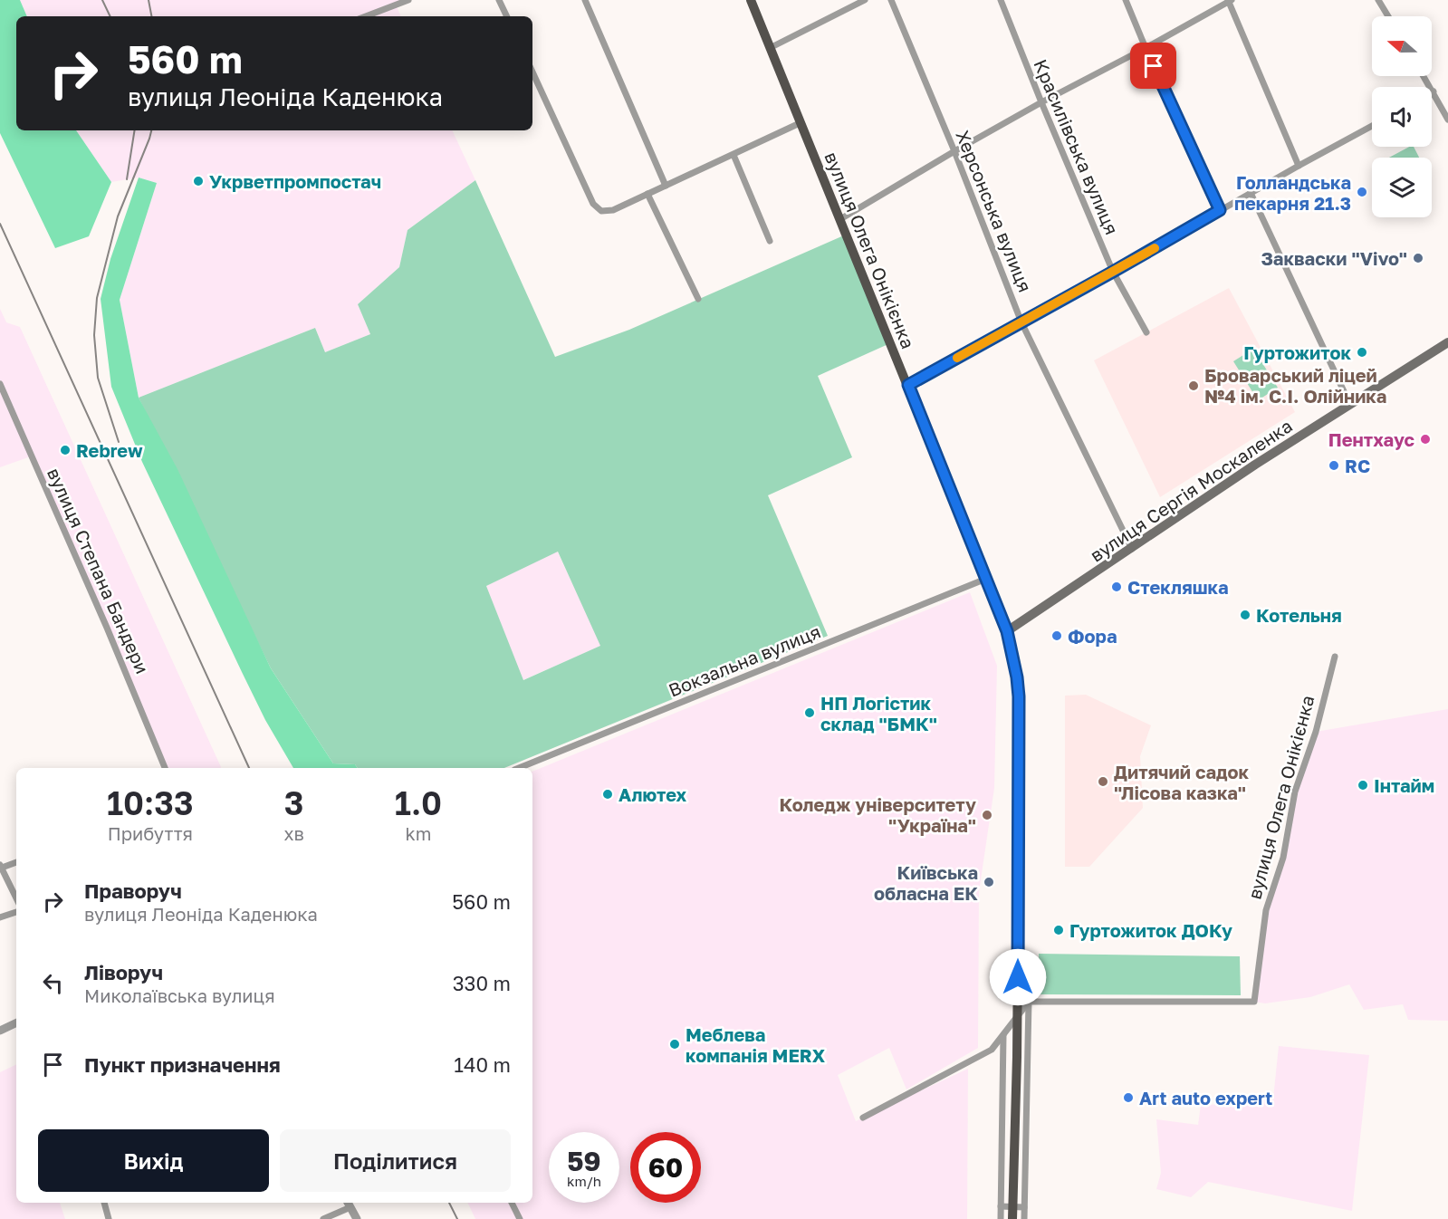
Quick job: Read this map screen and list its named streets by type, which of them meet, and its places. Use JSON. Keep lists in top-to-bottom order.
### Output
{
  "streets": {
    "main road": ["вулиця Олега Онікієнка", "вулиця Сергія Москаленка"],
    "street": [
      "Красилівська вулиця",
      "Херсонська вулиця",
      "вулиця Степана Бандери",
      "Вокзальна вулиця"
    ]
  },
  "crossings": [
    ["Херсонська вулиця", "вулиця Сергія Москаленка"],
    ["вулиця Олега Онікієнка", "вулиця Сергія Москаленка"],
    ["вулиця Олега Онікієнка", "Вокзальна вулиця"]
  ],
  "places": [
    "Укрветпромпостач",
    "Голландська пекарня 21.3",
    "Закваски \"Vivo\"",
    "Гуртожиток",
    "Броварський ліцей №4 ім. С.І. Олійника",
    "Пентхаус",
    "Rebrew",
    "RC",
    "Стекляшка",
    "Котельня",
    "Фора",
    "НП Логістик склад \"БМК\"",
    "Дитячий садок \"Лісова казка\"",
    "Інтайм",
    "Алютех",
    "Коледж університету \"Україна\"",
    "Київська обласна ЕК",
    "Гуртожиток ДОКу",
    "Меблева компанія MERX",
    "Art auto expert"
  ],
  "north": "left",
  "page": {
    "turn": ["560 m", "вулиця Леоніда Каденюка"],
    "eta": [
      "10:33",
      "Прибуття",
      "3",
      "хв",
      "1.0",
      "km"
    ],
    "list": [
      {
        "name": "Праворуч",
        "note": "вулиця Леоніда Каденюка",
        "value": "560 m"
      },
      {
        "name": "Ліворуч",
        "note": "Миколаївська вулиця",
        "value": "330 m"
      },
      {
        "name": "Пункт призначення",
        "value": "140 m"
      }
    ],
    "buttons": ["Вихід", "Поділитися"],
    "speed": "59 km/h",
    "limit": "60"
  }
}
